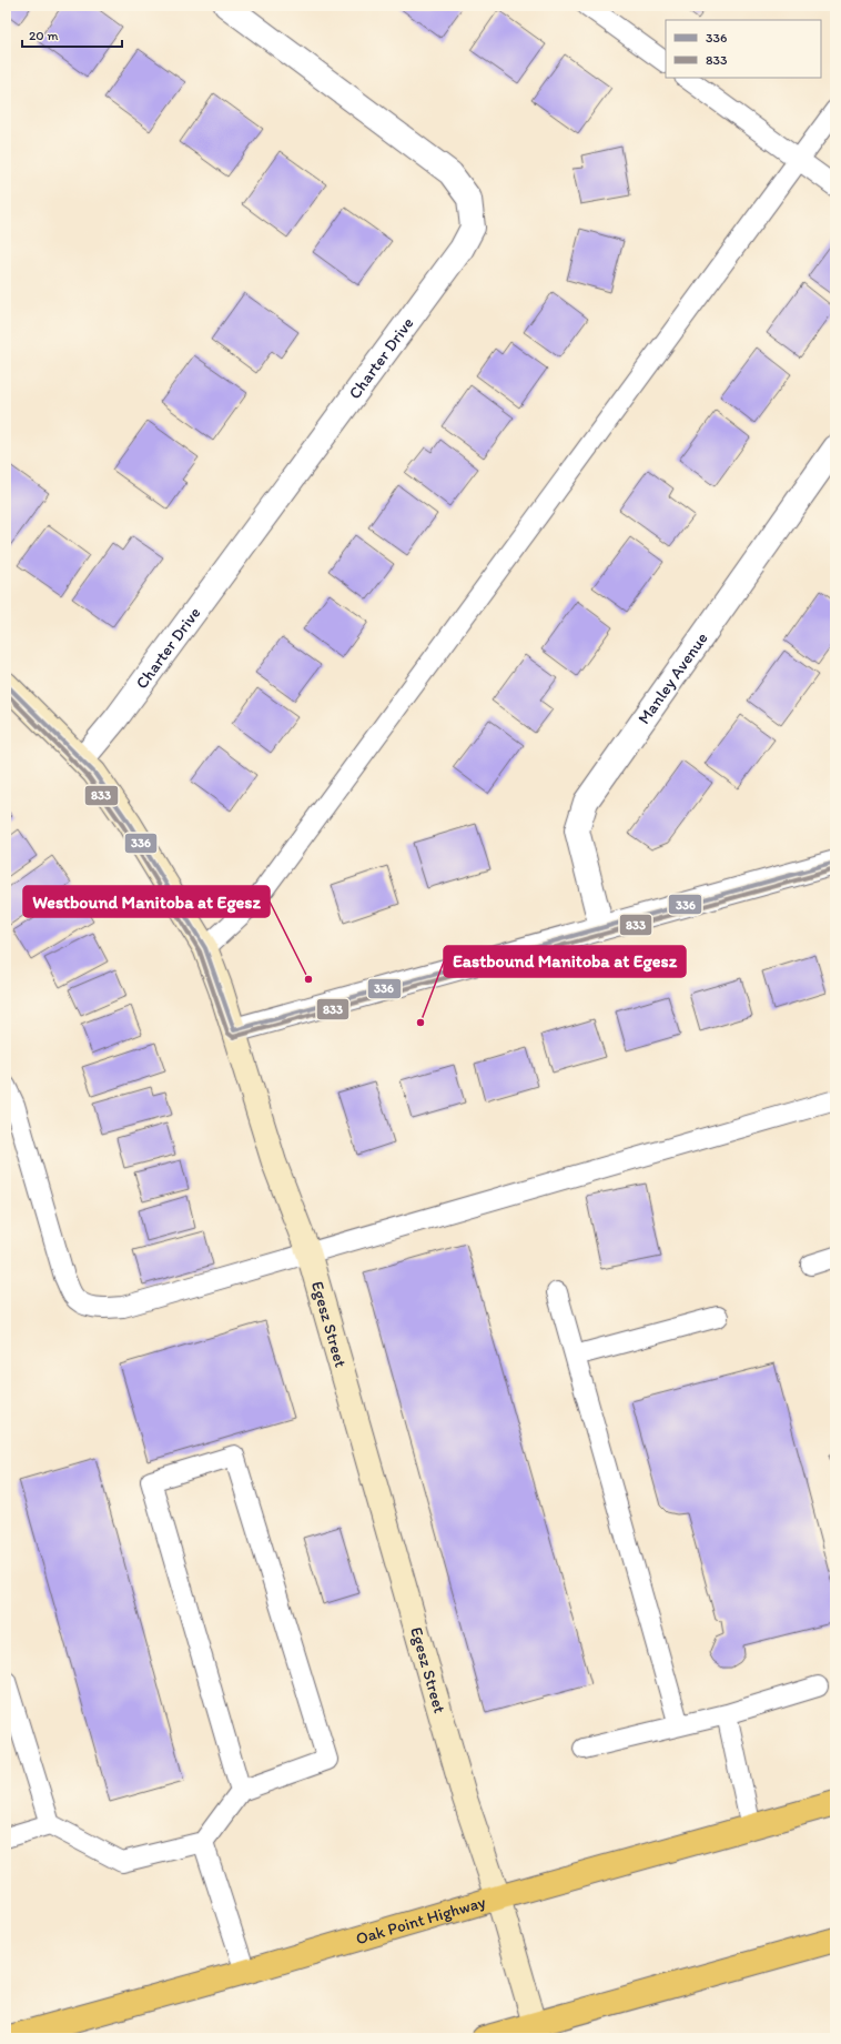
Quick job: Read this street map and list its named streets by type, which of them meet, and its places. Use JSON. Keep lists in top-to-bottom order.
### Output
{
  "streets": {
    "main road": ["Oak Point Highway"],
    "street": ["Charter Drive", "Manley Avenue", "Egesz Street"]
  },
  "crossings": [
    ["Charter Drive", "Egesz Street"],
    ["Egesz Street", "Oak Point Highway"]
  ],
  "places": ["Westbound Manitoba at Egesz", "Eastbound Manitoba at Egesz"],
  "lines": ["transit line 336", "transit line 833"],
  "legend": ["336", "833"],
  "scale_bar": "20 m"
}
